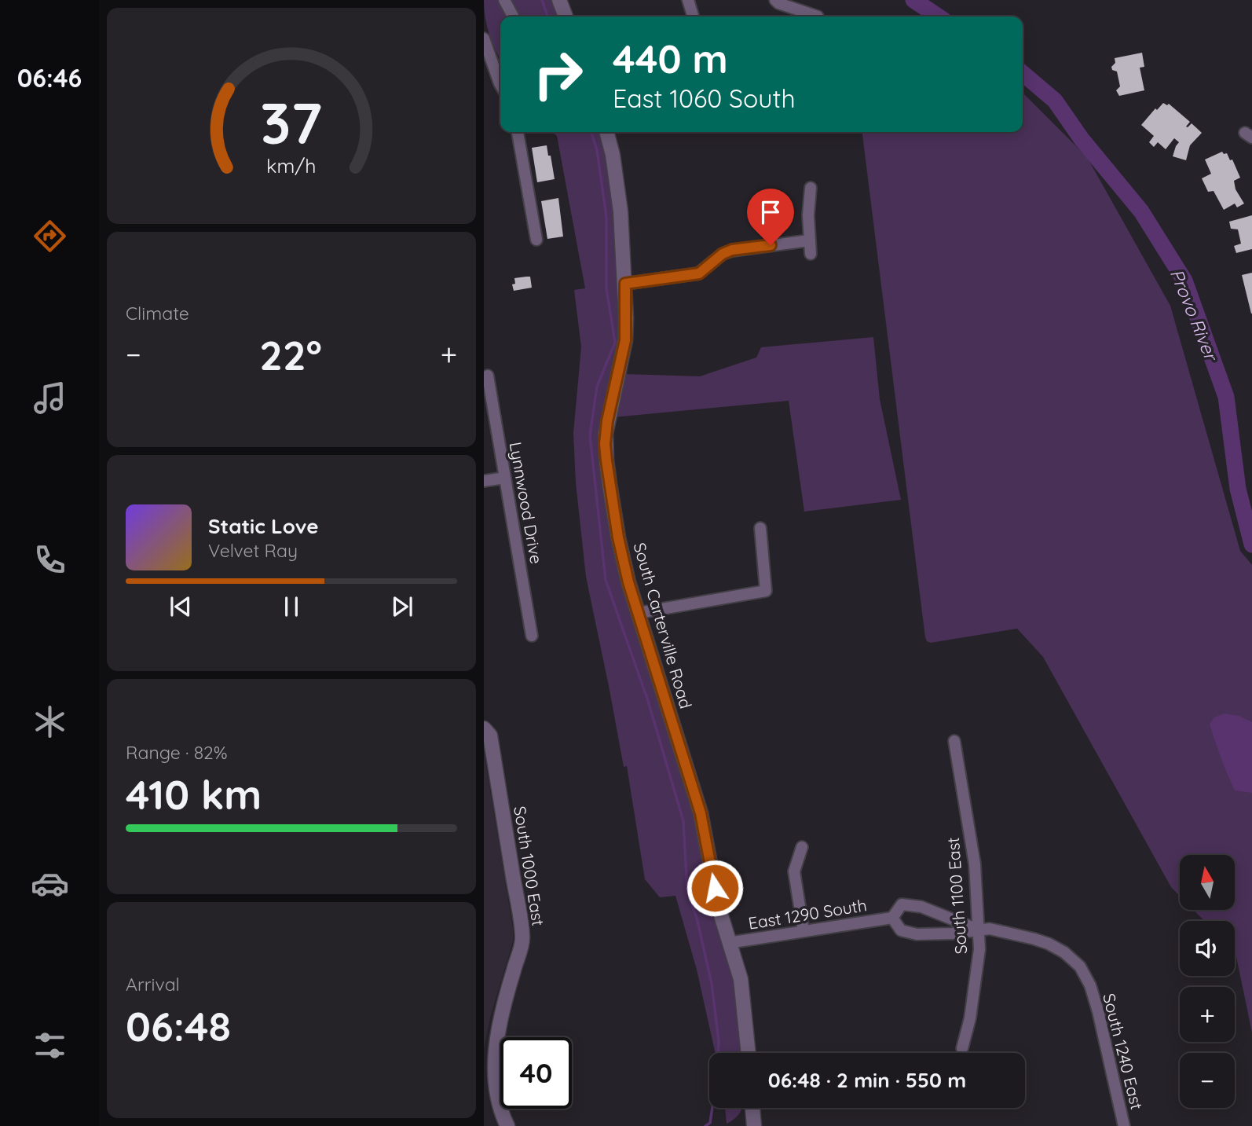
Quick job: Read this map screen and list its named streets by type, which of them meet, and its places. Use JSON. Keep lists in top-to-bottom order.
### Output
{
  "streets": {
    "street": [
      "Lynnwood Drive",
      "South Carterville Road",
      "South 1000 East",
      "South 1100 East",
      "East 1290 South",
      "South 1240 East"
    ]
  },
  "crossings": [
    ["South Carterville Road", "East 1290 South"],
    ["South 1100 East", "East 1290 South"],
    ["South 1100 East", "South 1240 East"],
    ["East 1290 South", "South 1240 East"]
  ],
  "water": ["Provo River"],
  "north": "top",
  "page": {
    "tabs": "06:46",
    "turn": ["440 m", "East 1060 South"],
    "tile": [
      "Climate",
      ["Range · 82%", "410 km"],
      ["Arrival", "06:48"]
    ],
    "heat": ["−", "22°", "+"],
    "song": ["Static Love", "Velvet Ray"],
    "map_buttons": ["+", "−"],
    "limit": "40",
    "trip": "06:48 · 2 min · 550 m",
    "gauge": ["37", "km/h"]
  }
}
